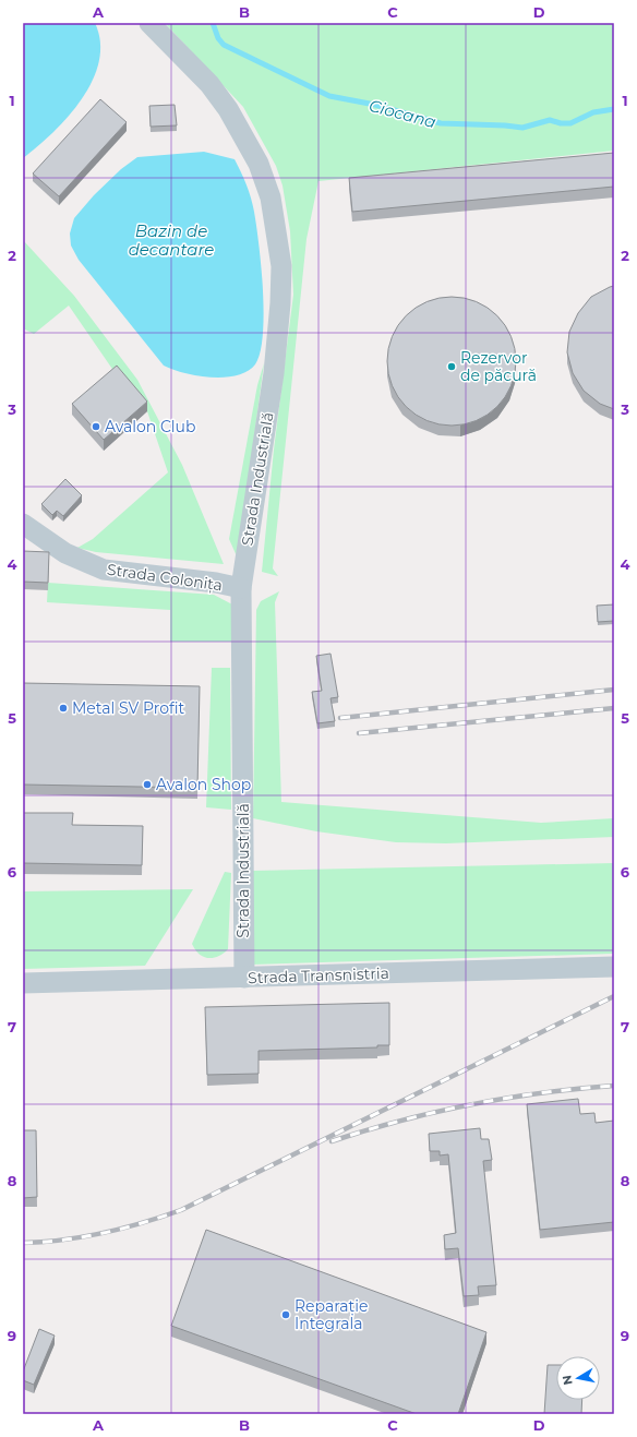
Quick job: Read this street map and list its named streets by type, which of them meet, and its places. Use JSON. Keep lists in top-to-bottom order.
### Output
{
  "streets": {
    "street": ["Strada Industrială", "Strada Colonița", "Strada Transnistria"]
  },
  "crossings": [
    ["Strada Industrială", "Strada Colonița"],
    ["Strada Industrială", "Strada Transnistria"]
  ],
  "water": ["Ciocana", "Bazin de decantare"],
  "places": [
    "Rezervor de păcură",
    "Avalon Club",
    "Metal SV Profit",
    "Avalon Shop",
    "Reparație Integrala"
  ],
  "north": "left",
  "grid": {
    "columns": [
      "A",
      "B",
      "C",
      "D"
    ],
    "rows": [
      "1",
      "2",
      "3",
      "4",
      "5",
      "6",
      "7",
      "8",
      "9"
    ]
  }
}
